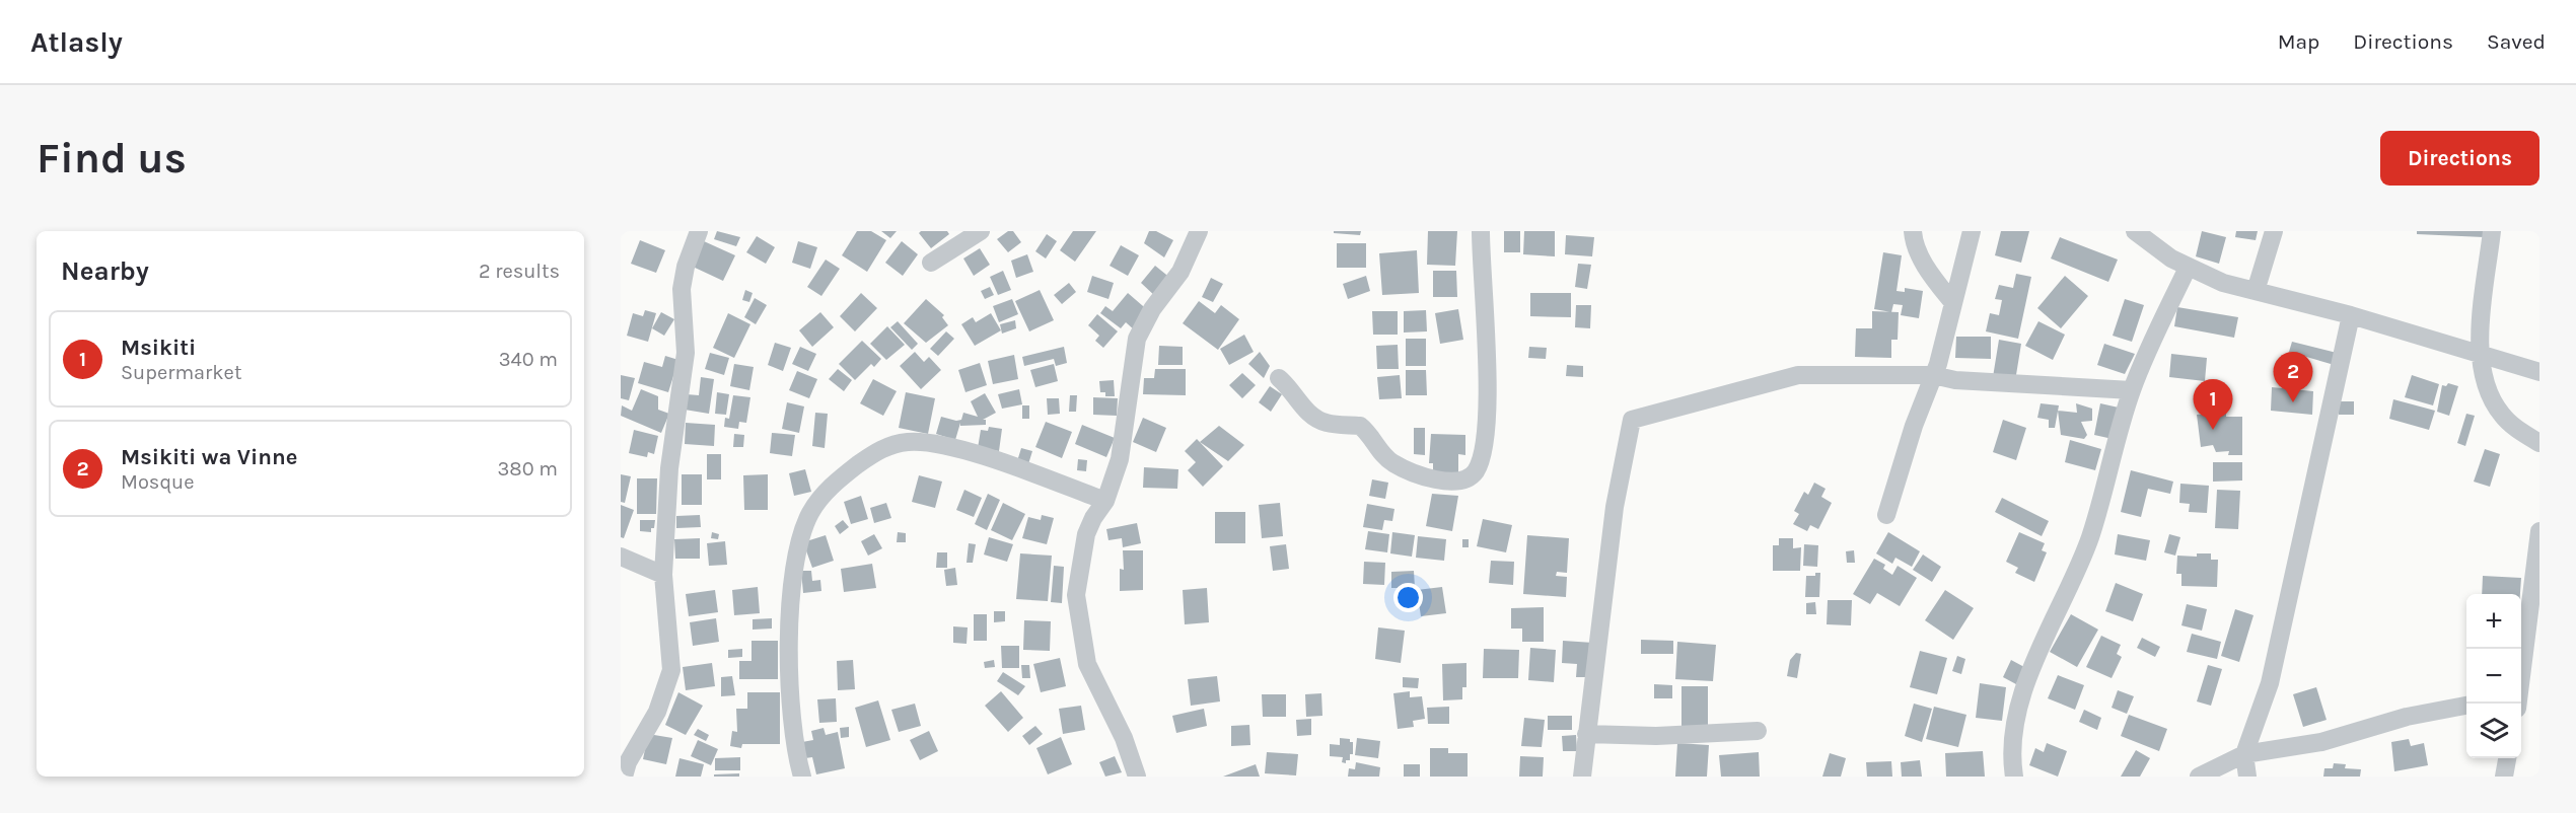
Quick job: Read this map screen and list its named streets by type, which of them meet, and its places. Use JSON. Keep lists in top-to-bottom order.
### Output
{
  "page": {
    "header": "Atlasly",
    "nav": ["Map", "Directions", "Saved"],
    "buttons": "Directions",
    "title": "Find us",
    "heading": ["Nearby", "2 results"],
    "list": [
      {
        "mark": "1",
        "name": "Msikiti",
        "note": "Supermarket",
        "value": "340 m"
      },
      {
        "mark": "2",
        "name": "Msikiti wa Vinne",
        "note": "Mosque",
        "value": "380 m"
      }
    ],
    "pins": ["2", "1"],
    "map_buttons": ["+", "−"]
  }
}
